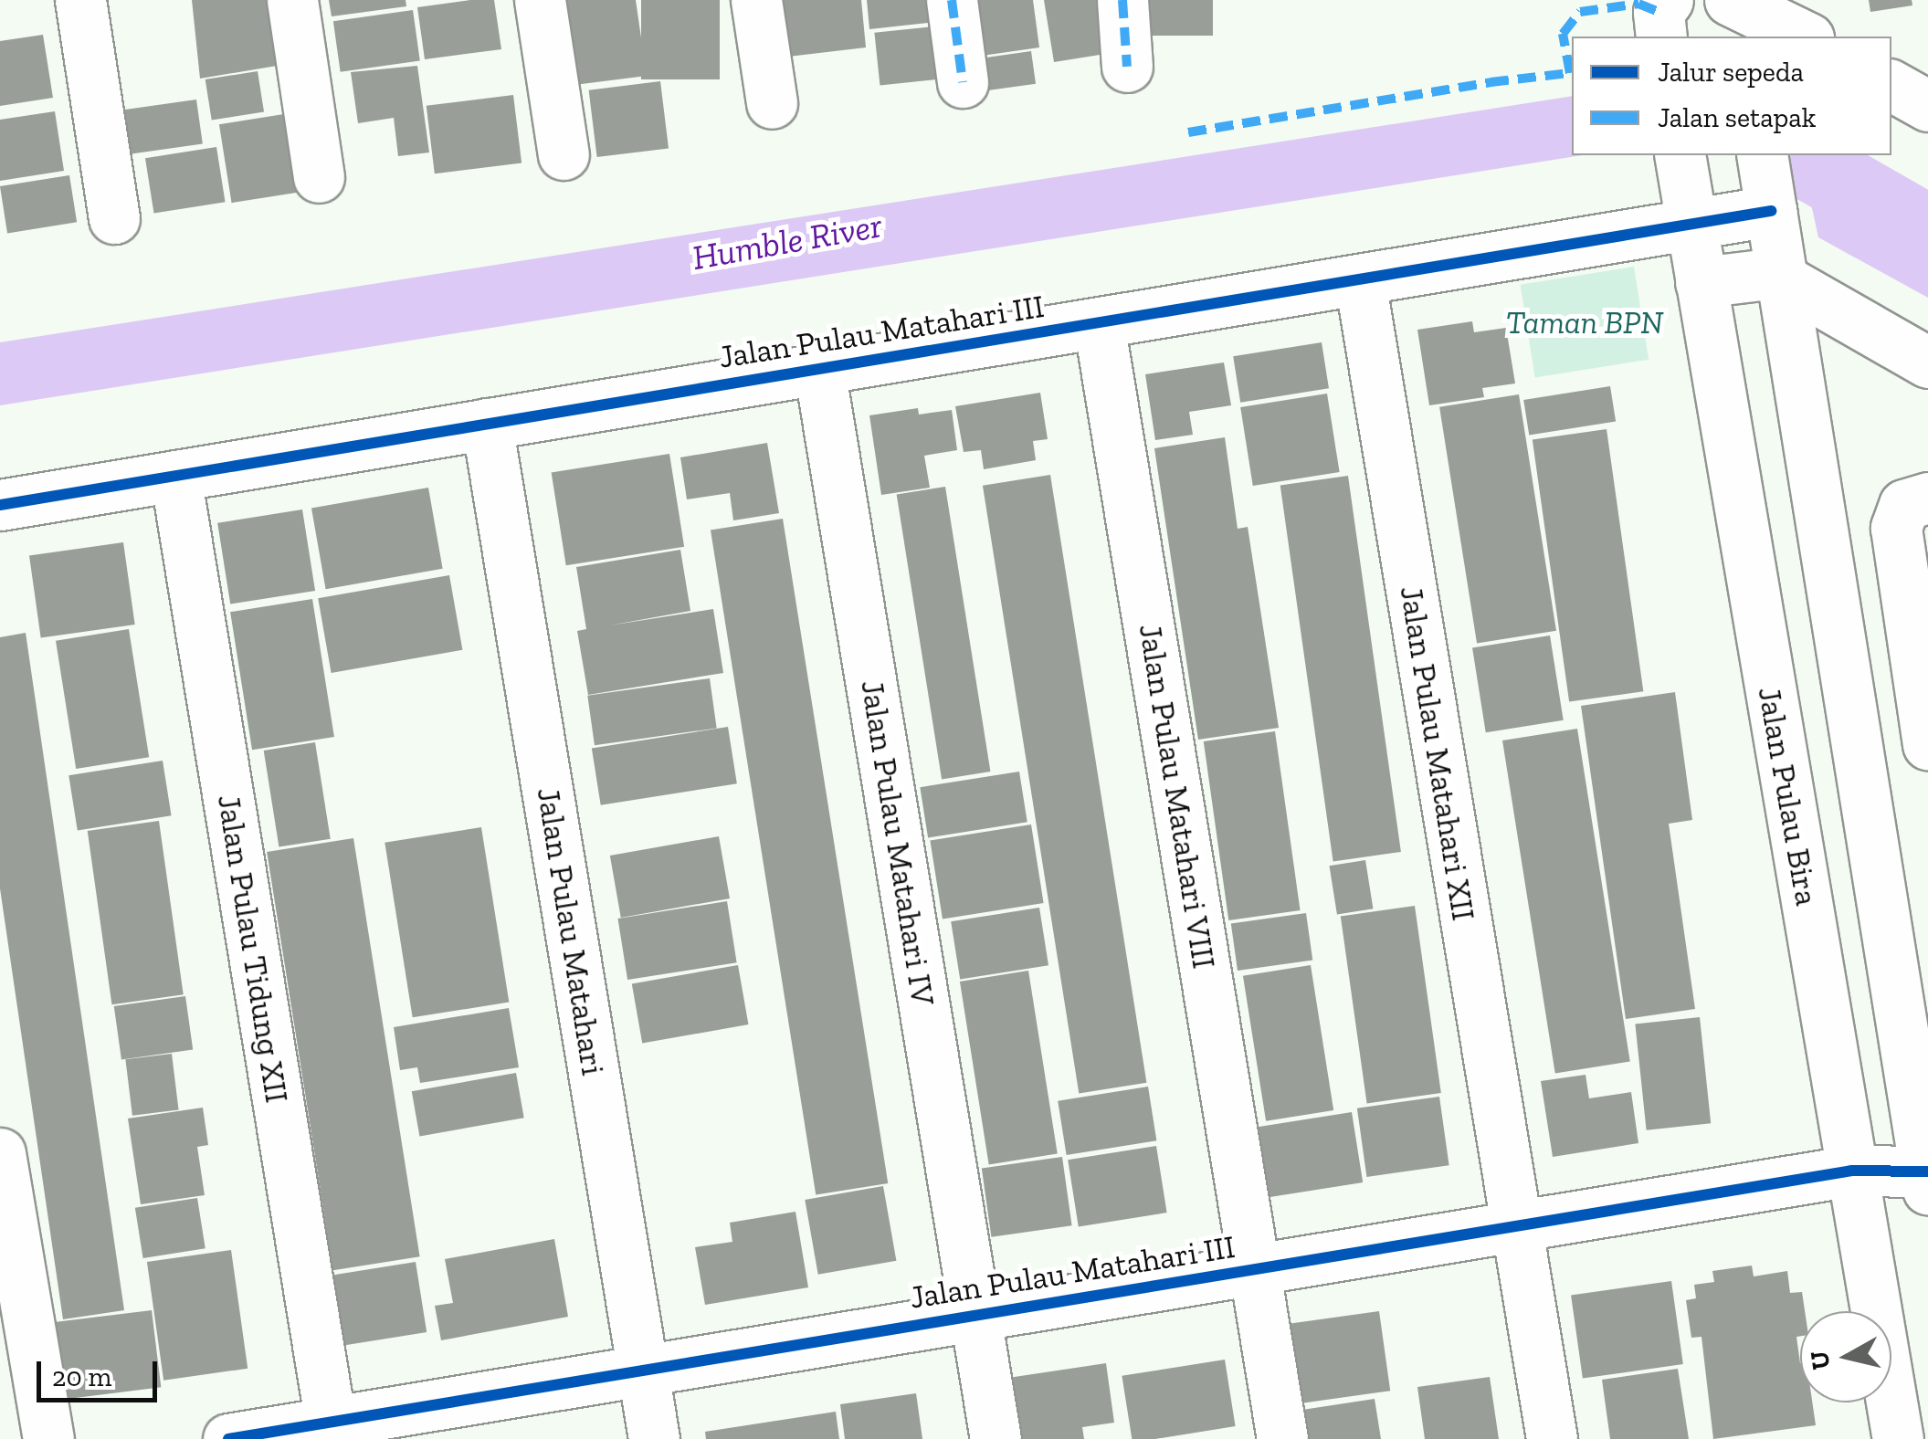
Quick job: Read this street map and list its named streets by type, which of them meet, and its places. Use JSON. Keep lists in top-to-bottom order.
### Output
{
  "streets": {
    "street": [
      "Jalan Pulau Matahari III",
      "Jalan Pulau Matahari XII",
      "Jalan Pulau Matahari VIII",
      "Jalan Pulau Bira",
      "Jalan Pulau Matahari IV",
      "Jalan Pulau Matahari",
      "Jalan Pulau Tidung XII"
    ]
  },
  "crossings": [
    ["Jalan Pulau Matahari III", "Jalan Pulau Matahari XII"],
    ["Jalan Pulau Matahari III", "Jalan Pulau Matahari VIII"],
    ["Jalan Pulau Matahari III", "Jalan Pulau Bira"],
    ["Jalan Pulau Matahari III", "Jalan Pulau Matahari IV"],
    ["Jalan Pulau Matahari III", "Jalan Pulau Matahari"],
    ["Jalan Pulau Matahari III", "Jalan Pulau Tidung XII"]
  ],
  "water": ["Humble River"],
  "parks": ["Taman BPN"],
  "legend": ["Jalur sepeda", "Jalan setapak"],
  "scale_bar": "20 m",
  "north": "left"
}
